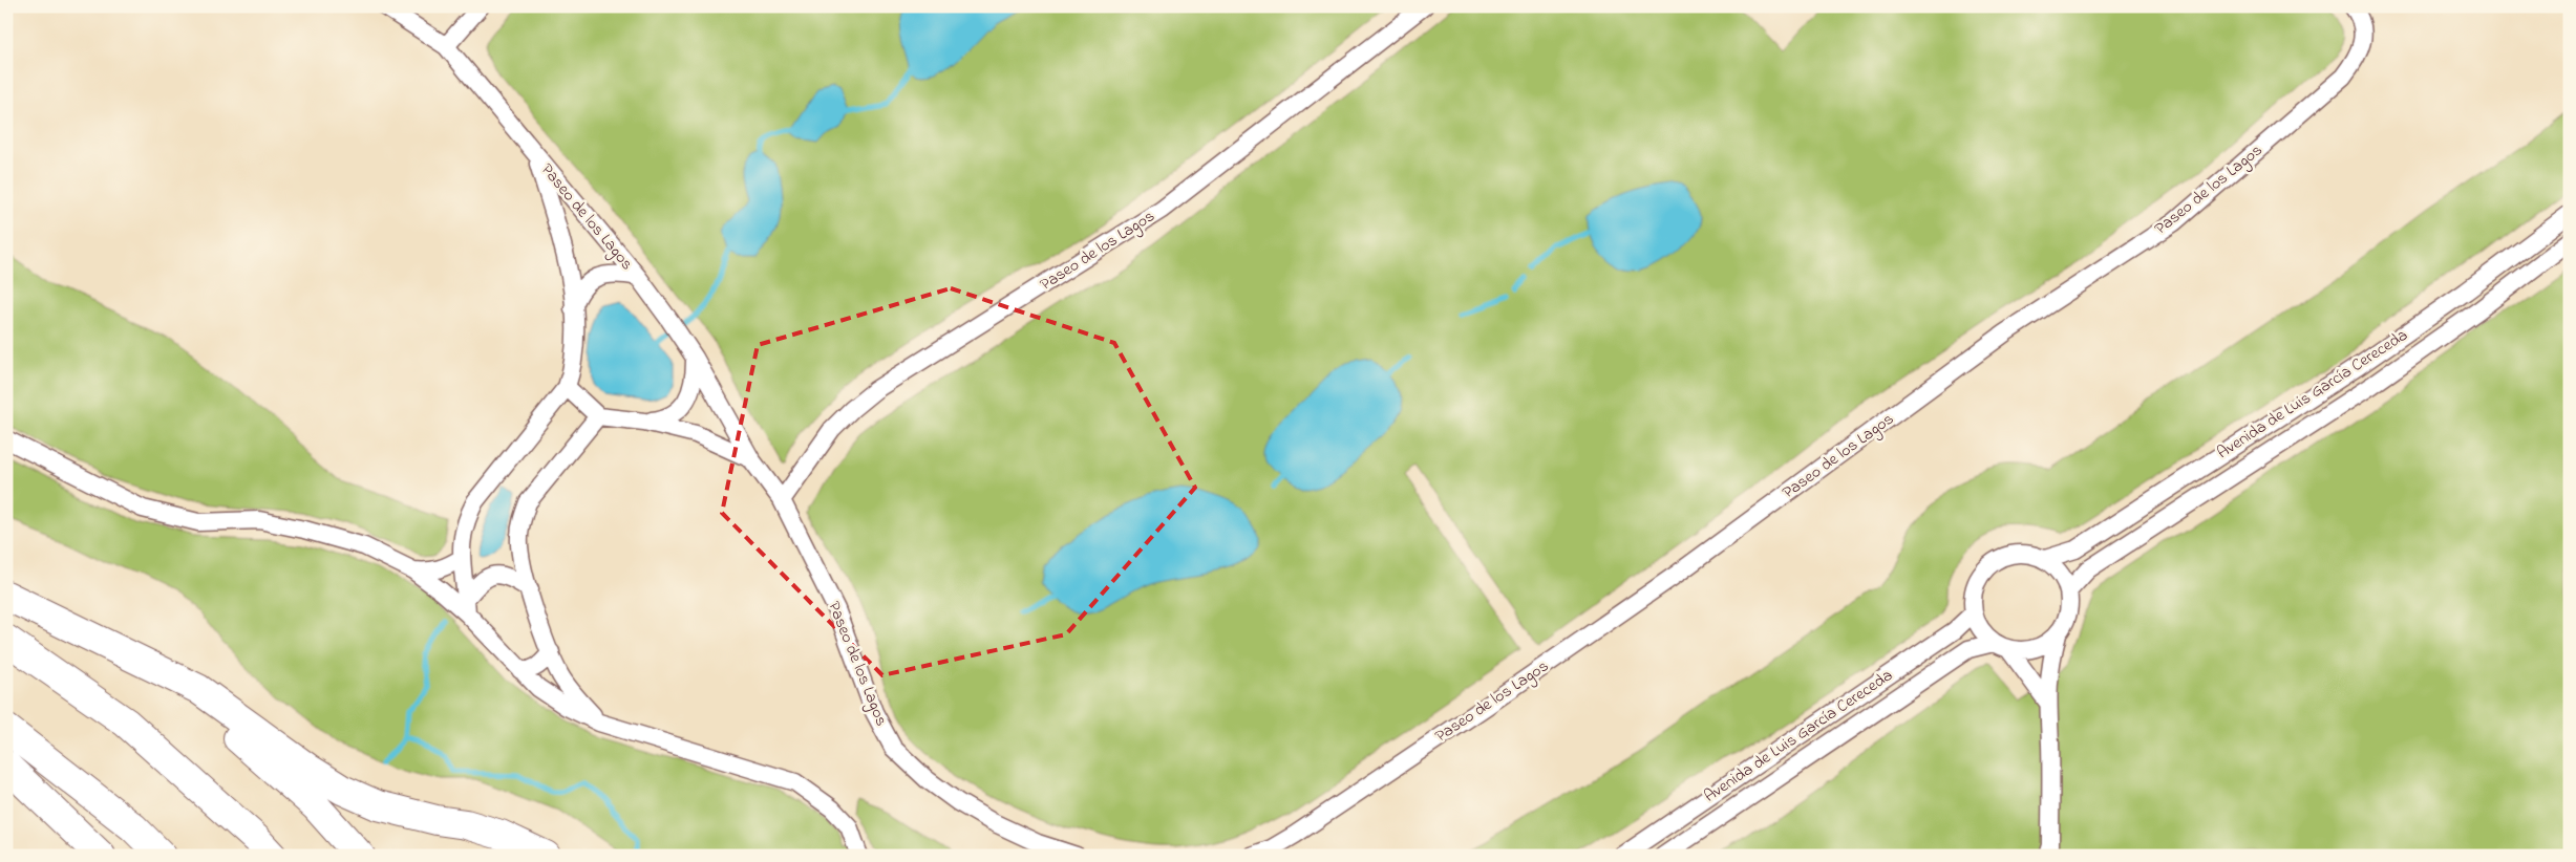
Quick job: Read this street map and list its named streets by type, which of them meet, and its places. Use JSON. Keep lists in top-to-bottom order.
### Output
{
  "streets": {
    "street": ["Paseo de los Lagos", "Avenida de Luis García Cereceda"]
  }
}
